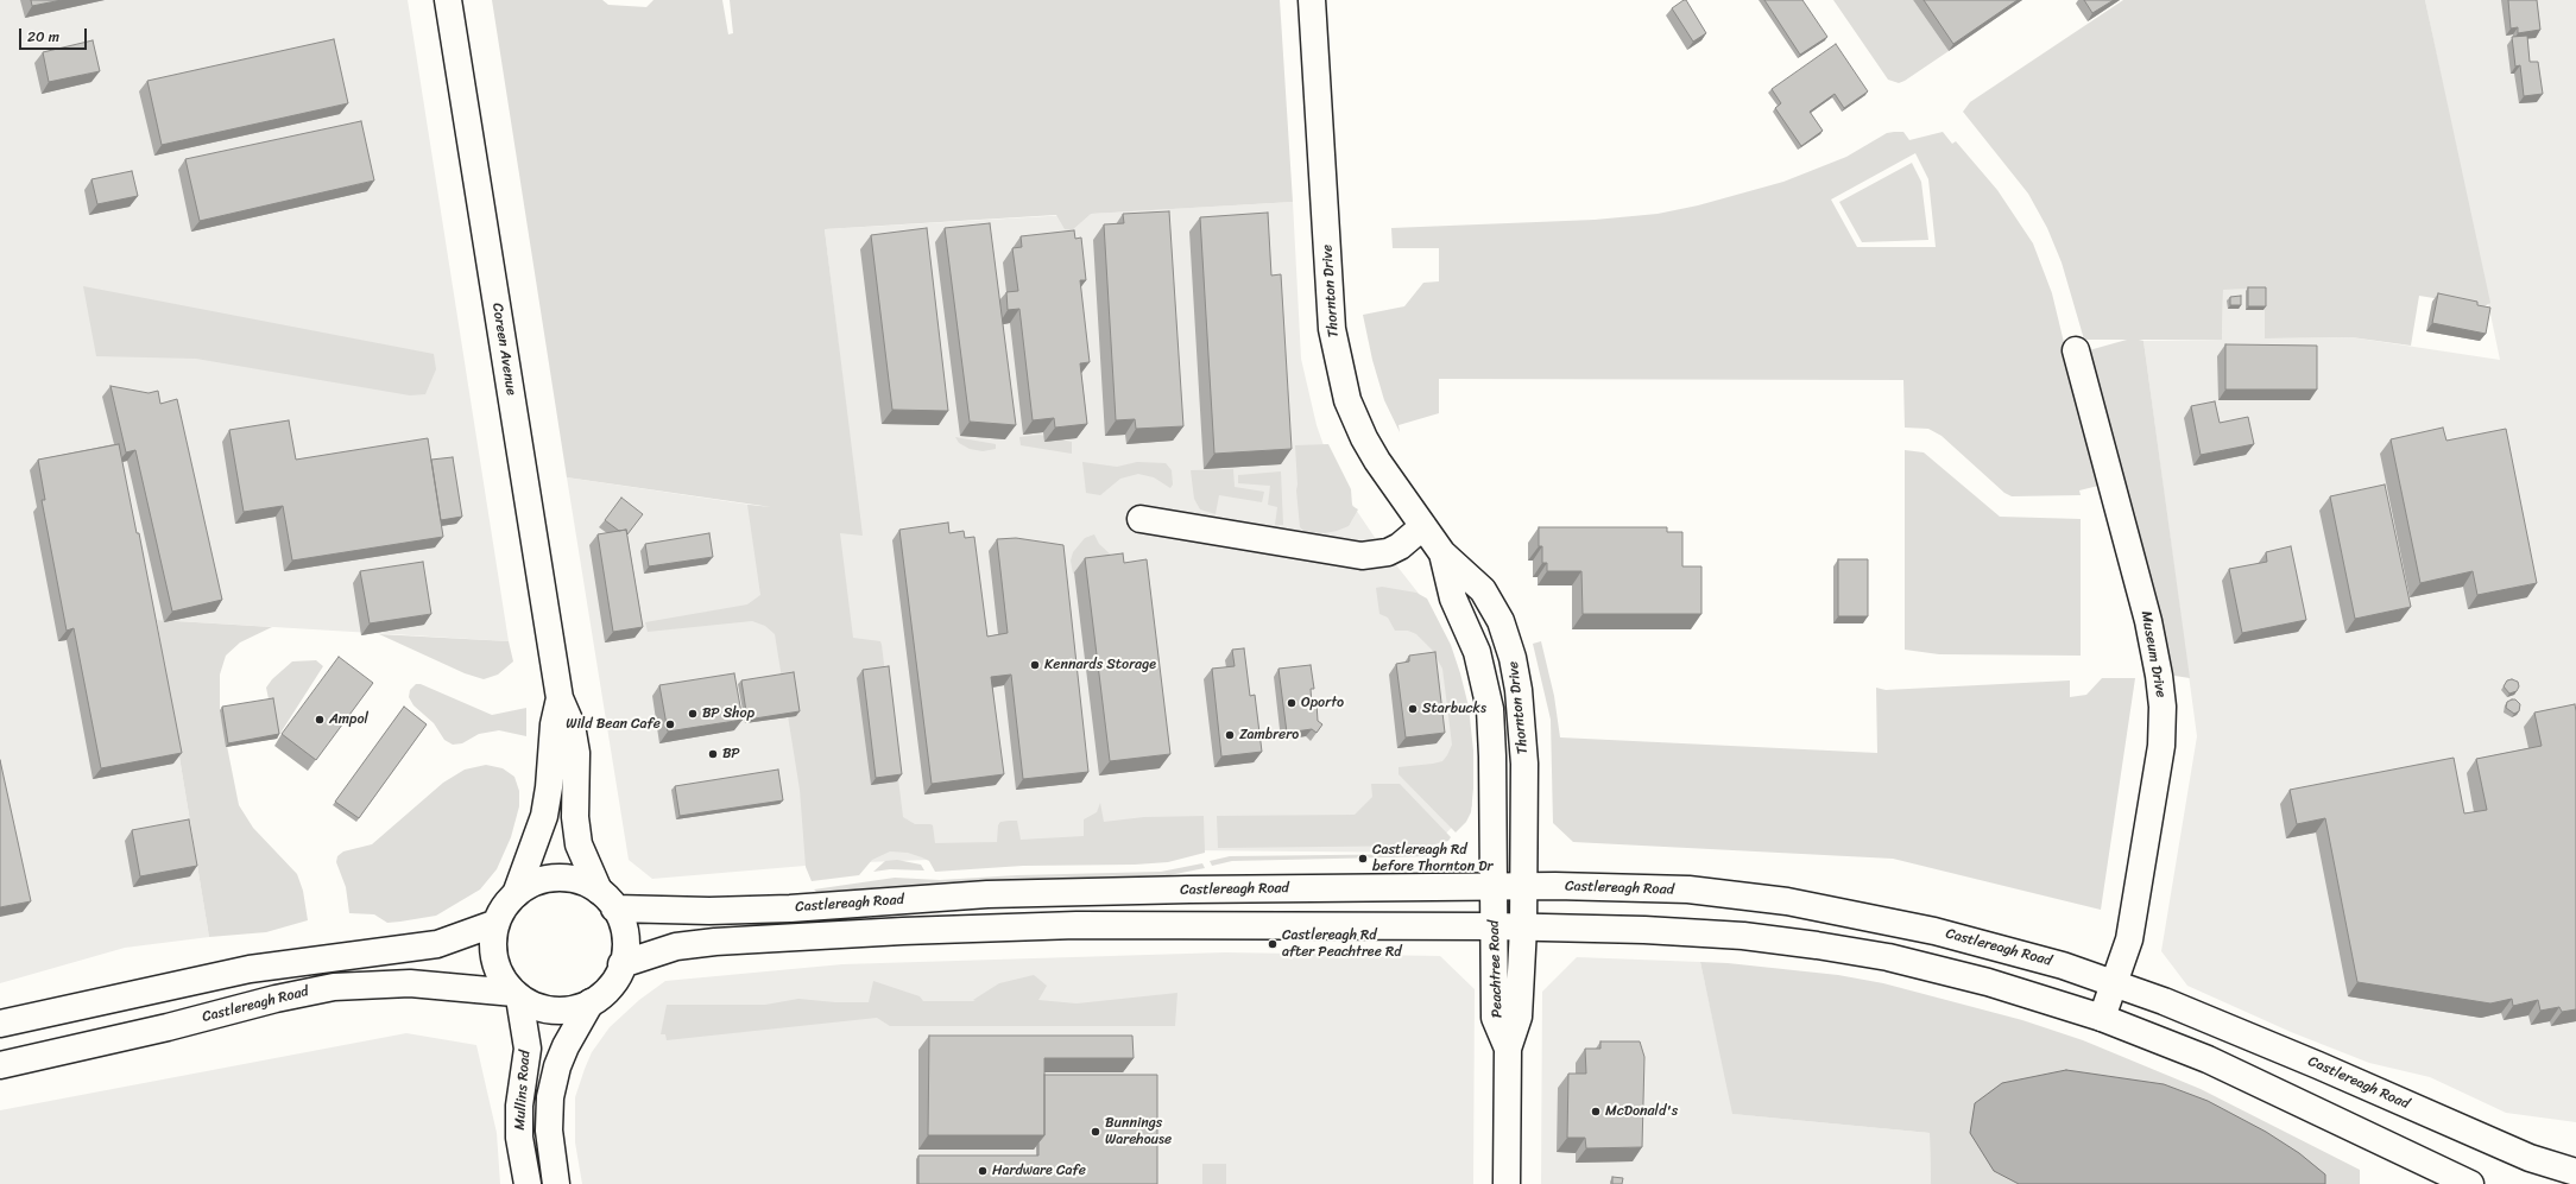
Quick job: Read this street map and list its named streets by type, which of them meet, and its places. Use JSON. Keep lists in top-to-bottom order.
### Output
{
  "streets": {
    "main road": [
      "Thornton Drive",
      "Coreen Avenue",
      "Museum Drive",
      "Castlereagh Road",
      "Peachtree Road",
      "Mullins Road"
    ]
  },
  "crossings": [
    ["Thornton Drive", "Castlereagh Road"],
    ["Thornton Drive", "Peachtree Road"],
    ["Coreen Avenue", "Castlereagh Road"],
    ["Coreen Avenue", "Mullins Road"],
    ["Museum Drive", "Castlereagh Road"],
    ["Castlereagh Road", "Peachtree Road"],
    ["Castlereagh Road", "Mullins Road"]
  ],
  "places": [
    "Kennards Storage",
    "Oporto",
    "Starbucks",
    "BP Shop",
    "Ampol",
    "Wild Bean Cafe",
    "Zambrero",
    "BP",
    "Castlereagh Rd before Thornton Dr",
    "Castlereagh Rd after Peachtree Rd",
    "McDonald's",
    "Bunnings Warehouse",
    "Hardware Cafe"
  ],
  "scale_bar": "20 m"
}
